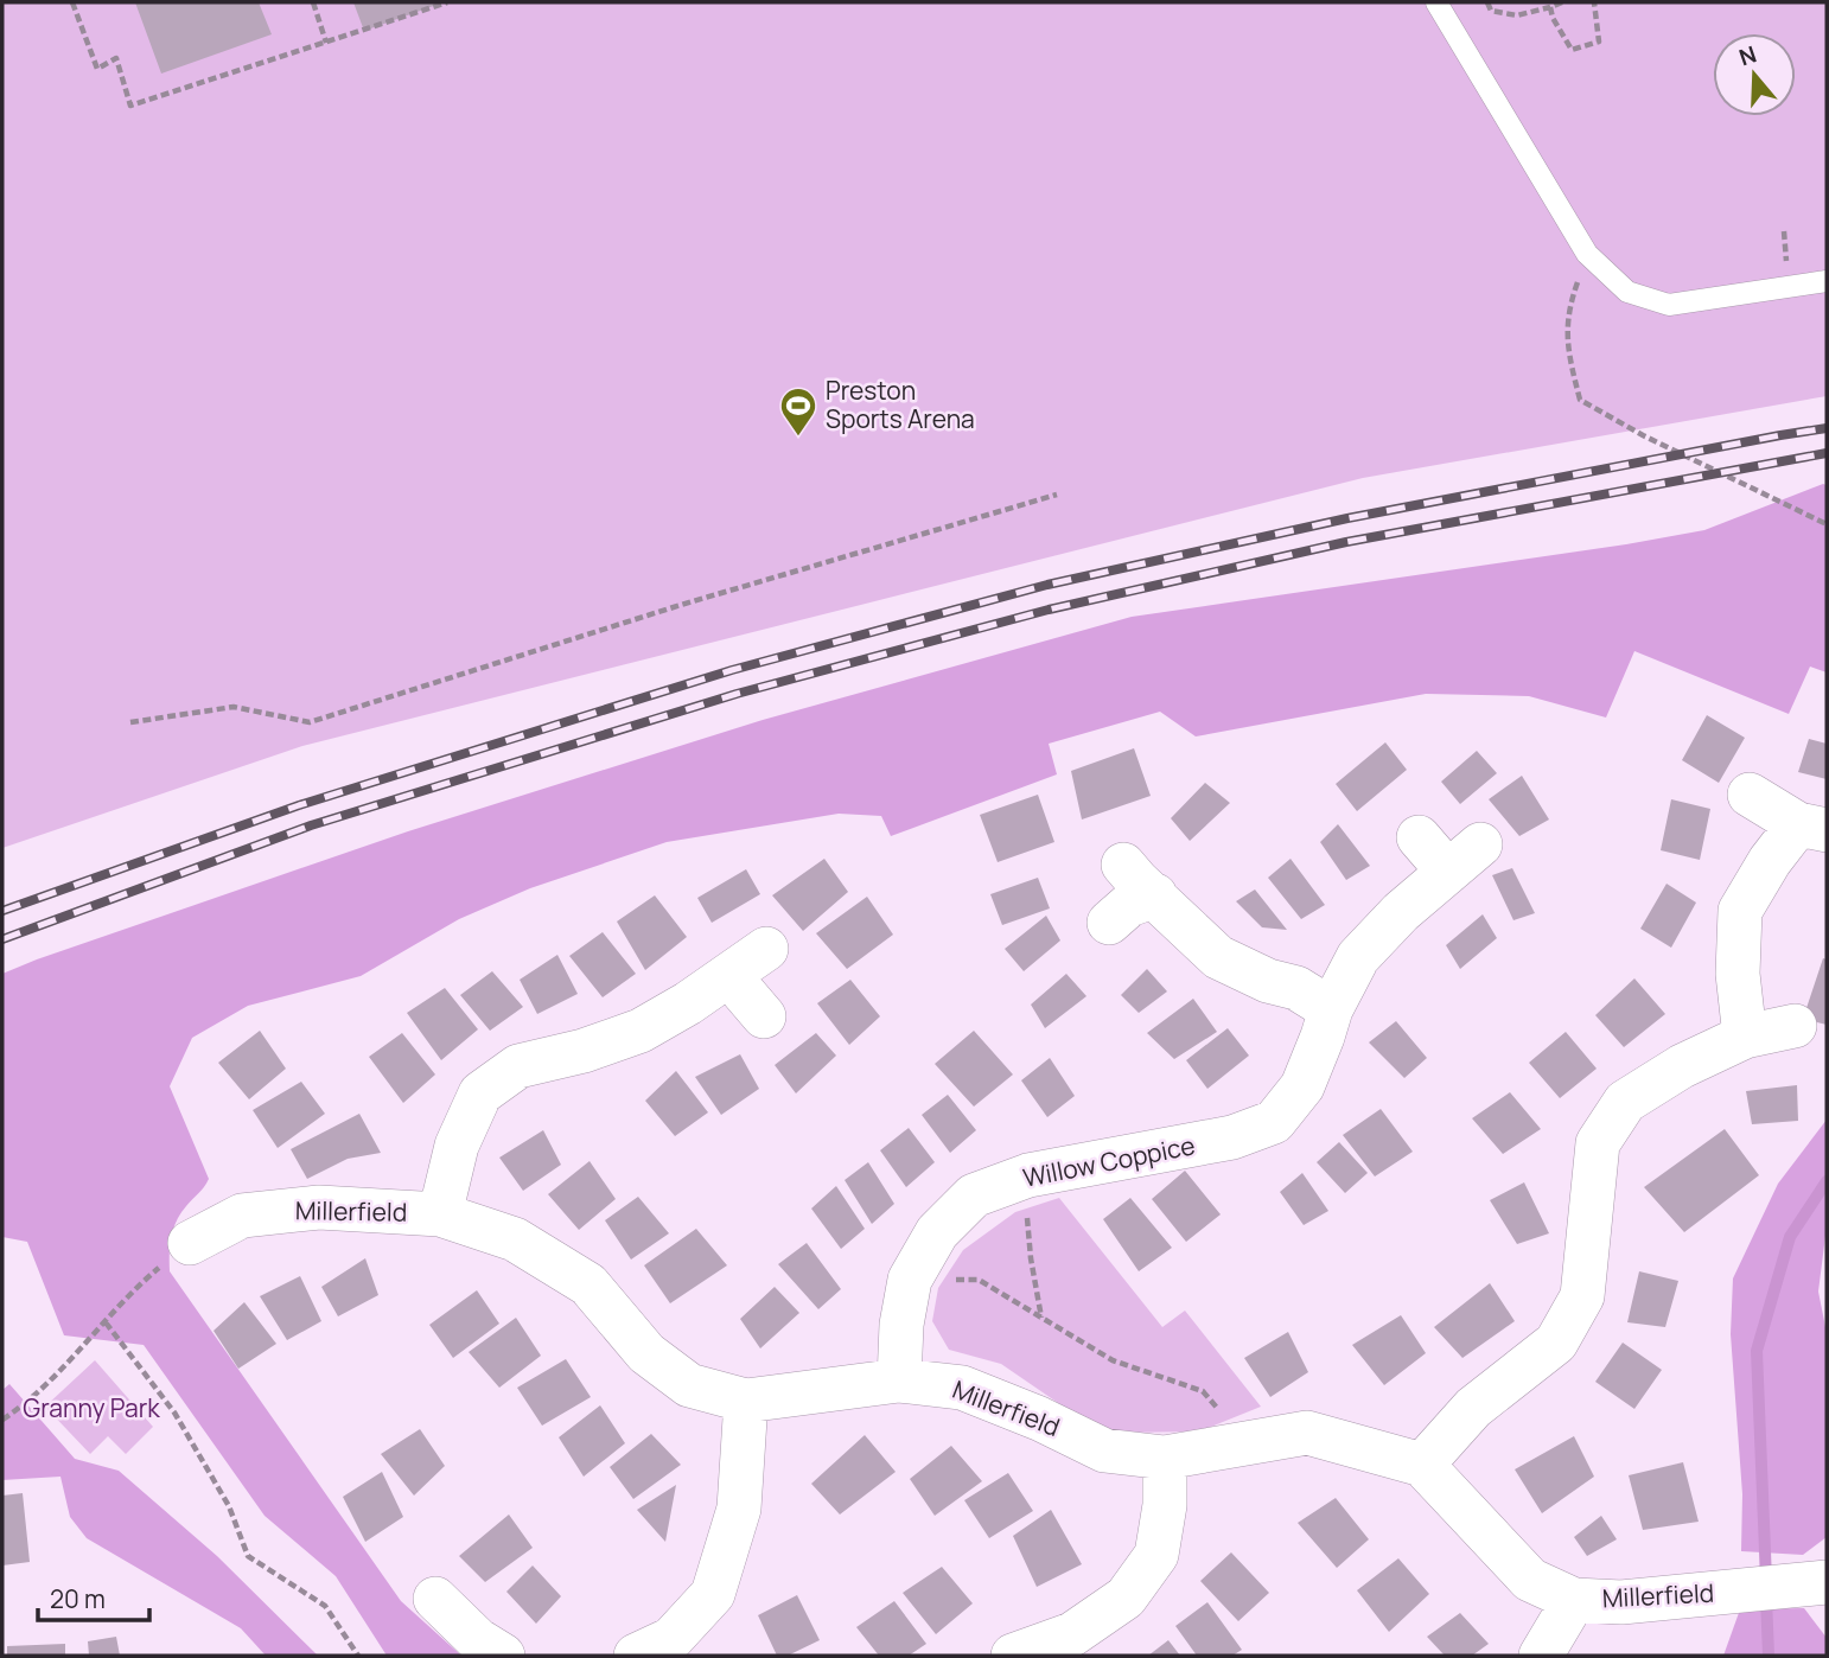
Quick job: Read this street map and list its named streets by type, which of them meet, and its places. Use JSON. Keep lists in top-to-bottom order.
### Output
{
  "streets": {
    "street": ["Willow Coppice", "Millerfield"]
  },
  "crossings": [
    ["Willow Coppice", "Millerfield"]
  ],
  "parks": ["Granny Park"],
  "places": {
    "sports": ["Preston Sports Arena"]
  },
  "scale_bar": "20 m",
  "north": "top"
}
